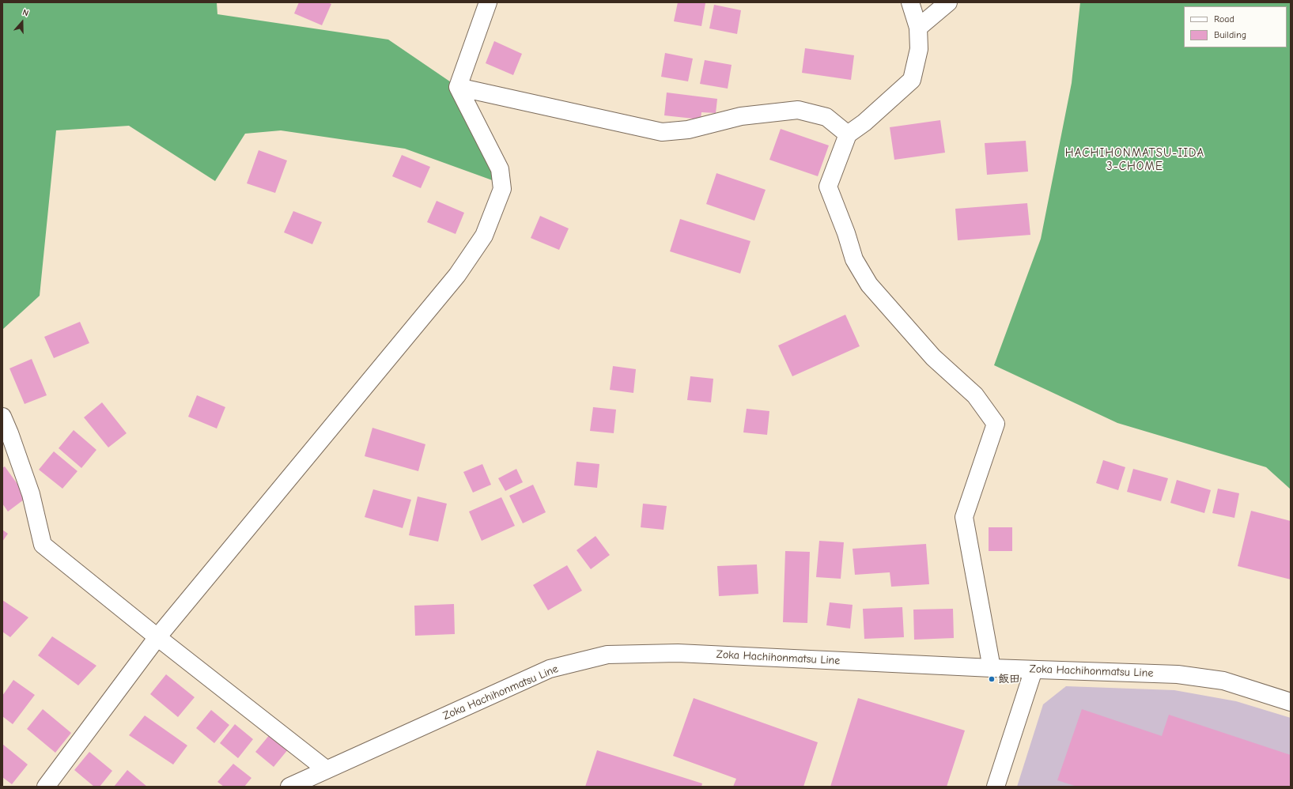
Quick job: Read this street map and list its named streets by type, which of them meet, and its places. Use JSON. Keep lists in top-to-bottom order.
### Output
{
  "streets": {
    "street": ["Zoka Hachihonmatsu Line"]
  },
  "districts": ["HACHIHONMATSU-IIDA 3-CHOME"],
  "places": ["飯田"],
  "legend": ["Road", "Building"],
  "north": "top"
}
